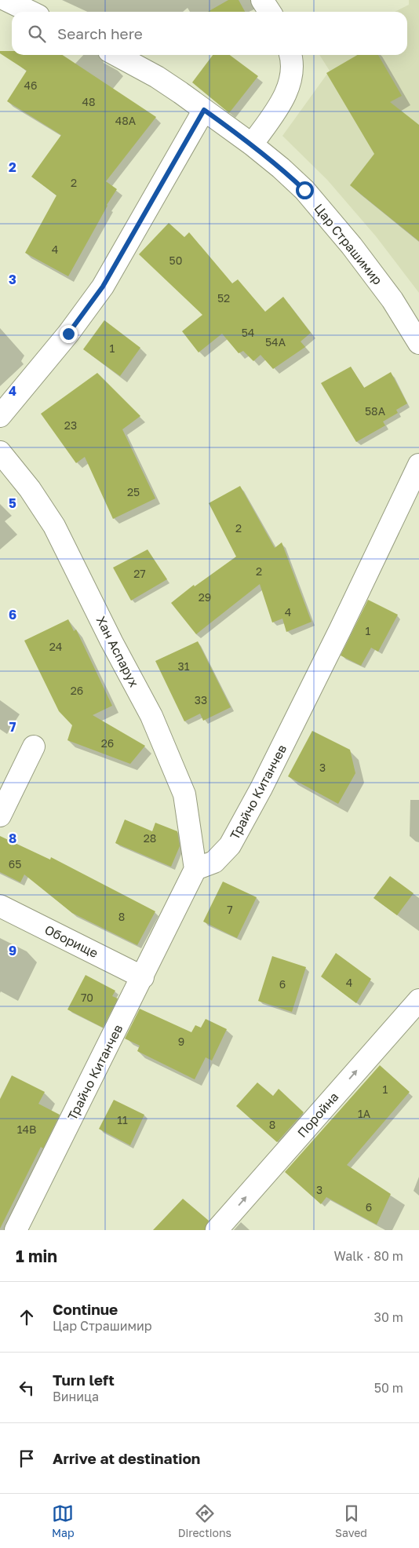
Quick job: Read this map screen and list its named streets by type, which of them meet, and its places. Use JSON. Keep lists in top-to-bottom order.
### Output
{
  "streets": {
    "street": [
      "Цар Страшимир",
      "Хан Аспарух",
      "Трайчо Китанчев",
      "Оборище",
      "Поройна"
    ]
  },
  "crossings": [
    ["Хан Аспарух", "Трайчо Китанчев"],
    ["Трайчо Китанчев", "Оборище"]
  ],
  "one_way": ["Поройна"],
  "house_numbers": [
    "46",
    "48",
    "48А",
    "2",
    "4",
    "50",
    "52",
    "54",
    "54А",
    "1",
    "58А",
    "23",
    "25",
    "2",
    "2",
    "27",
    "29",
    "4",
    "1",
    "24",
    "31",
    "26",
    "33",
    "26",
    "3",
    "28",
    "65",
    "7",
    "8",
    "4",
    "6",
    "70",
    "9",
    "1",
    "1А",
    "11",
    "8",
    "14В",
    "3",
    "6"
  ],
  "page": {
    "search": "Search here",
    "heading": ["1 min", "Walk · 80 m"],
    "list": [
      ["Continue", "Цар Страшимир", "30 m"],
      ["Turn left", "Виница", "50 m"],
      "Arrive at destination"
    ],
    "nav": ["Map", "Directions", "Saved"]
  },
  "grid": {
    "rows": [
      "2",
      "3",
      "4",
      "5",
      "6",
      "7",
      "8",
      "9"
    ]
  }
}
